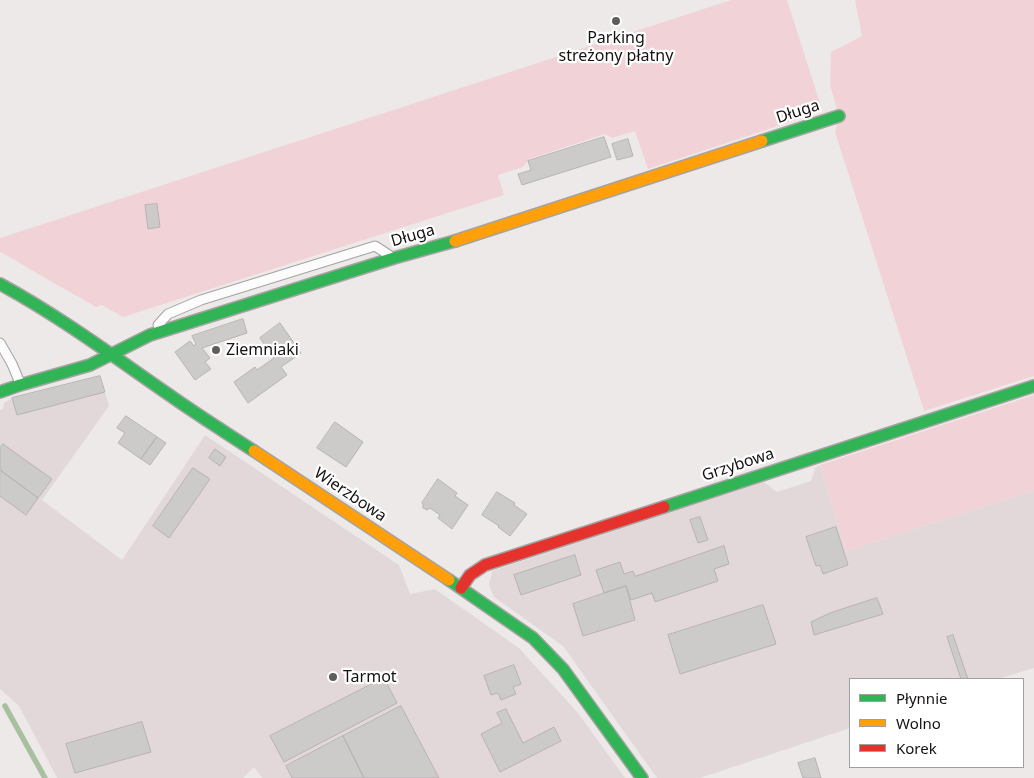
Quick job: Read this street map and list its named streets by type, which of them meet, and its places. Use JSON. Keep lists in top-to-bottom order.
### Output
{
  "streets": {
    "street": ["Długa", "Grzybowa", "Wierzbowa"]
  },
  "crossings": [
    ["Długa", "Wierzbowa"],
    ["Grzybowa", "Wierzbowa"]
  ],
  "places": ["Parking streżony płatny", "Ziemniaki", "Tarmot"],
  "legend": ["Płynnie", "Wolno", "Korek"]
}
